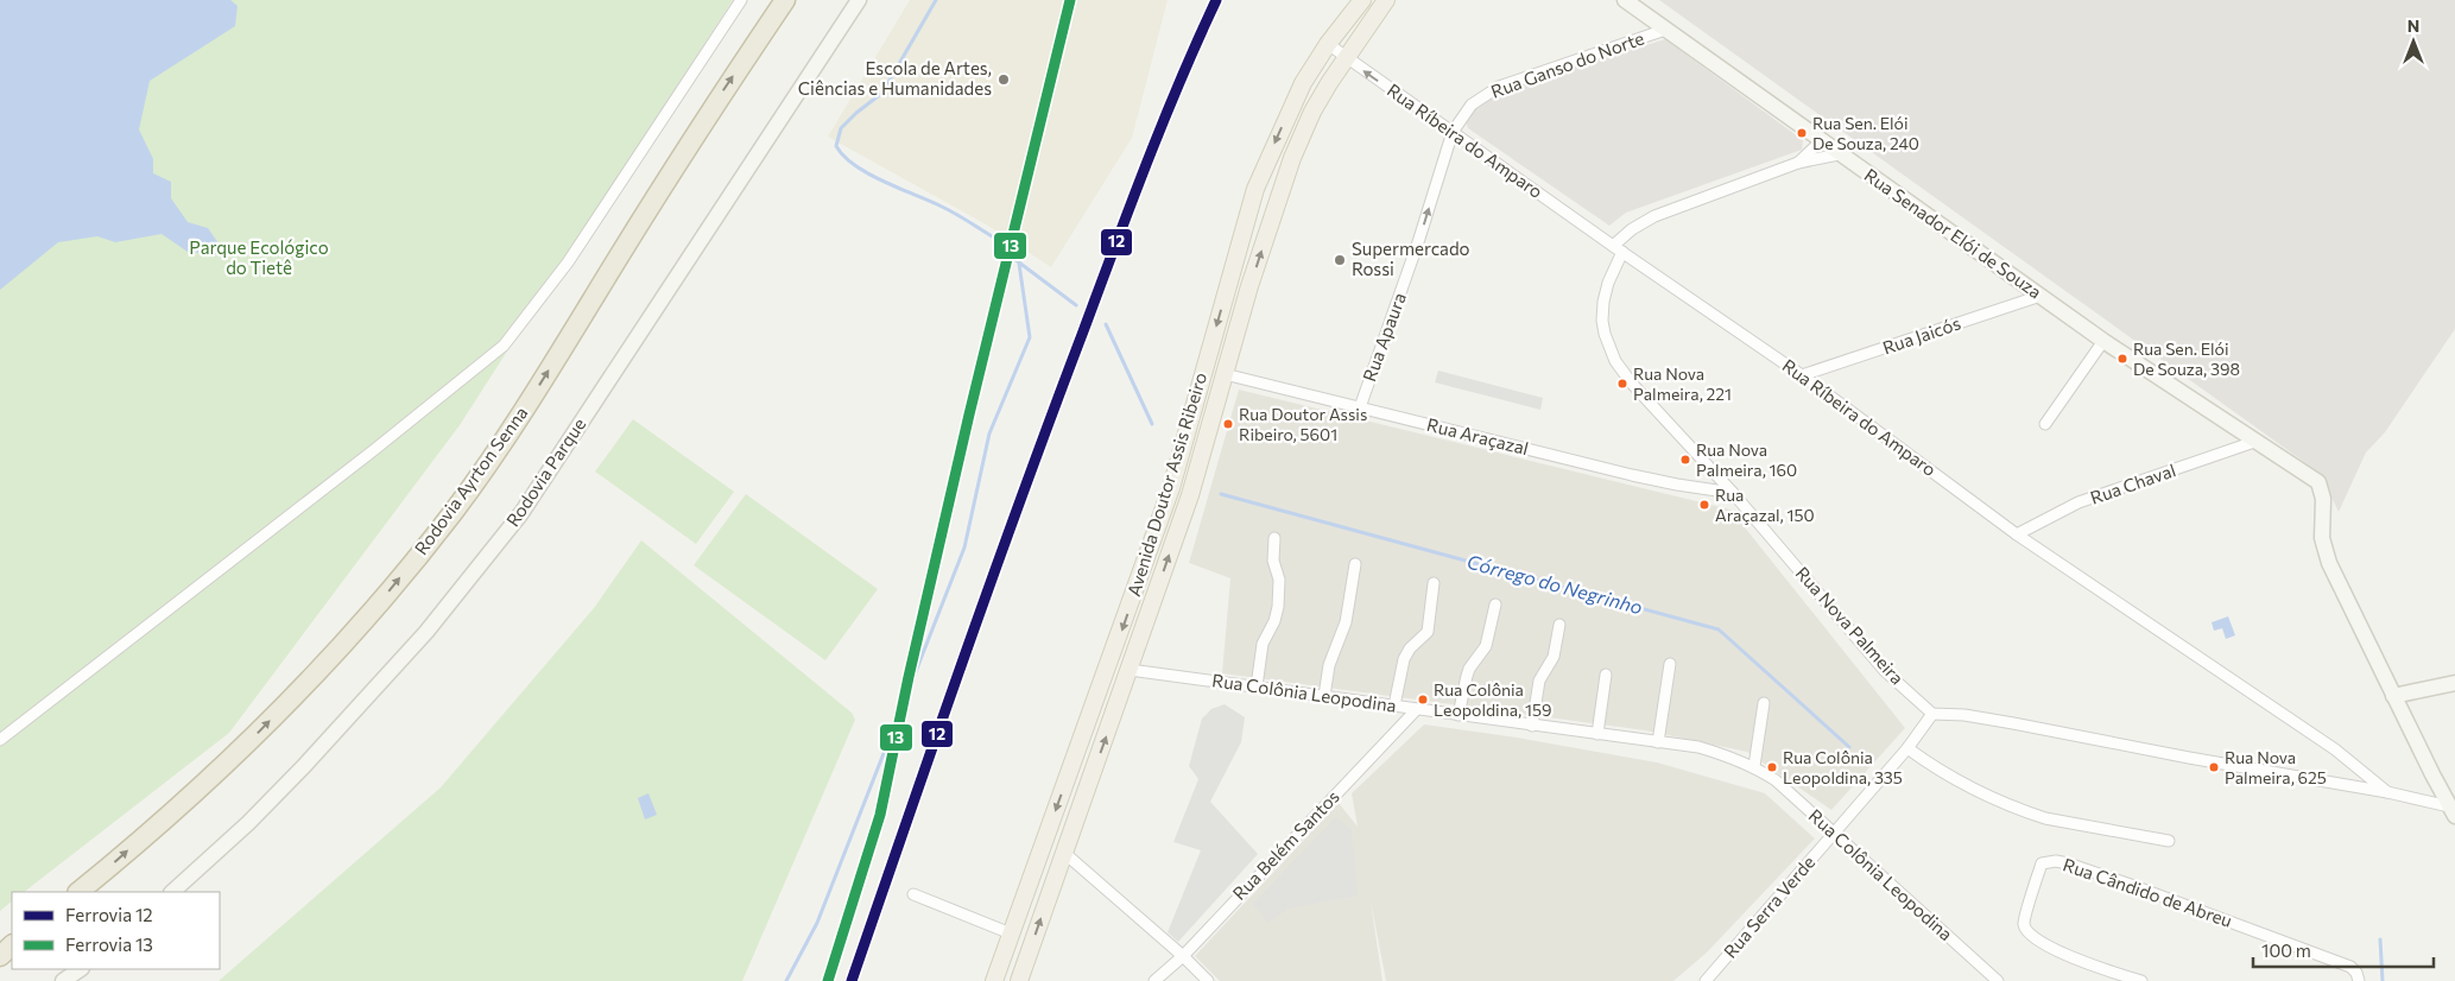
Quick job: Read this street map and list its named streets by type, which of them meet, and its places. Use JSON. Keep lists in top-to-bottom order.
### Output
{
  "streets": {
    "highway": ["Rodovia Ayrton Senna"],
    "main road": ["Avenida Doutor Assis Ribeiro"],
    "street": [
      "Rua Ganso do Norte",
      "Rua Ríbeira do Amparo",
      "Rua Senador Elói de Souza",
      "Rua Jaicós",
      "Rua Apaura",
      "Rua Araçazal",
      "Rodovia Parque",
      "Rua Chaval",
      "Rua Nova Palmeira",
      "Rua Colônia Leopodina",
      "Rua Belém Santos",
      "Rua Cândido de Abreu",
      "Rua Serra Verde"
    ]
  },
  "crossings": [
    ["Rua Ganso do Norte", "Rua Ríbeira do Amparo"],
    ["Rua Ganso do Norte", "Rua Senador Elói de Souza"],
    ["Rua Ganso do Norte", "Rua Apaura"],
    ["Rua Ríbeira do Amparo", "Rua Jaicós"],
    ["Rua Ríbeira do Amparo", "Rua Apaura"],
    ["Rua Ríbeira do Amparo", "Avenida Doutor Assis Ribeiro"],
    ["Rua Ríbeira do Amparo", "Rua Chaval"],
    ["Rua Ríbeira do Amparo", "Rua Nova Palmeira"],
    ["Rua Senador Elói de Souza", "Rua Jaicós"],
    ["Rua Senador Elói de Souza", "Rua Chaval"],
    ["Rua Apaura", "Rua Araçazal"],
    ["Rua Araçazal", "Avenida Doutor Assis Ribeiro"],
    ["Rua Araçazal", "Rua Nova Palmeira"],
    ["Avenida Doutor Assis Ribeiro", "Rua Colônia Leopodina"],
    ["Rua Nova Palmeira", "Rua Serra Verde"],
    ["Rua Colônia Leopodina", "Rua Belém Santos"],
    ["Rua Colônia Leopodina", "Rua Serra Verde"]
  ],
  "one_way": ["Rua Apaura", "Rodovia Ayrton Senna"],
  "water": ["Córrego do Negrinho"],
  "parks": ["Parque Ecológico do Tietê"],
  "places": [
    "Escola de Artes, Ciências e Humanidades",
    "Rua Sen. Elói De Souza, 240",
    "Supermercado Rossi",
    "Rua Sen. Elói De Souza, 398",
    "Rua Nova Palmeira, 221",
    "Rua Doutor Assis Ribeiro, 5601",
    "Rua Nova Palmeira, 160",
    "Rua Araçazal, 150",
    "Rua Colônia Leopoldina, 159",
    "Rua Colônia Leopoldina, 335",
    "Rua Nova Palmeira, 625"
  ],
  "lines": ["rail line 12", "rail line 13"],
  "legend": ["Ferrovia 12", "Ferrovia 13"],
  "scale_bar": "100 m",
  "north": "top"
}
